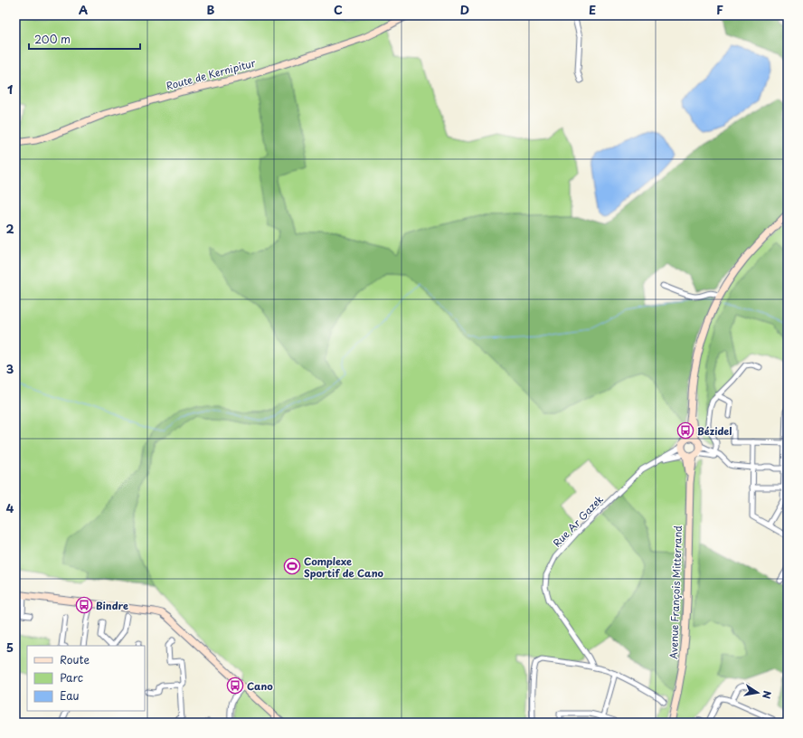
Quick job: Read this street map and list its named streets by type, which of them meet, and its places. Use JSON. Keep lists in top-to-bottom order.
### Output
{
  "streets": {
    "main road": ["Route de Kernipitur", "Avenue François Mitterrand"],
    "street": ["Rue Ar Gazek"]
  },
  "crossings": [
    ["Rue Ar Gazek", "Avenue François Mitterrand"]
  ],
  "places": {
    "bus stop": ["Bézidel", "Bindre", "Cano"],
    "sports": ["Complexe Sportif de Cano"]
  },
  "legend": ["Route", "Parc", "Eau"],
  "scale_bar": "200 m",
  "north": "right",
  "grid": {
    "columns": [
      "A",
      "B",
      "C",
      "D",
      "E",
      "F"
    ],
    "rows": [
      "1",
      "2",
      "3",
      "4",
      "5"
    ]
  }
}
